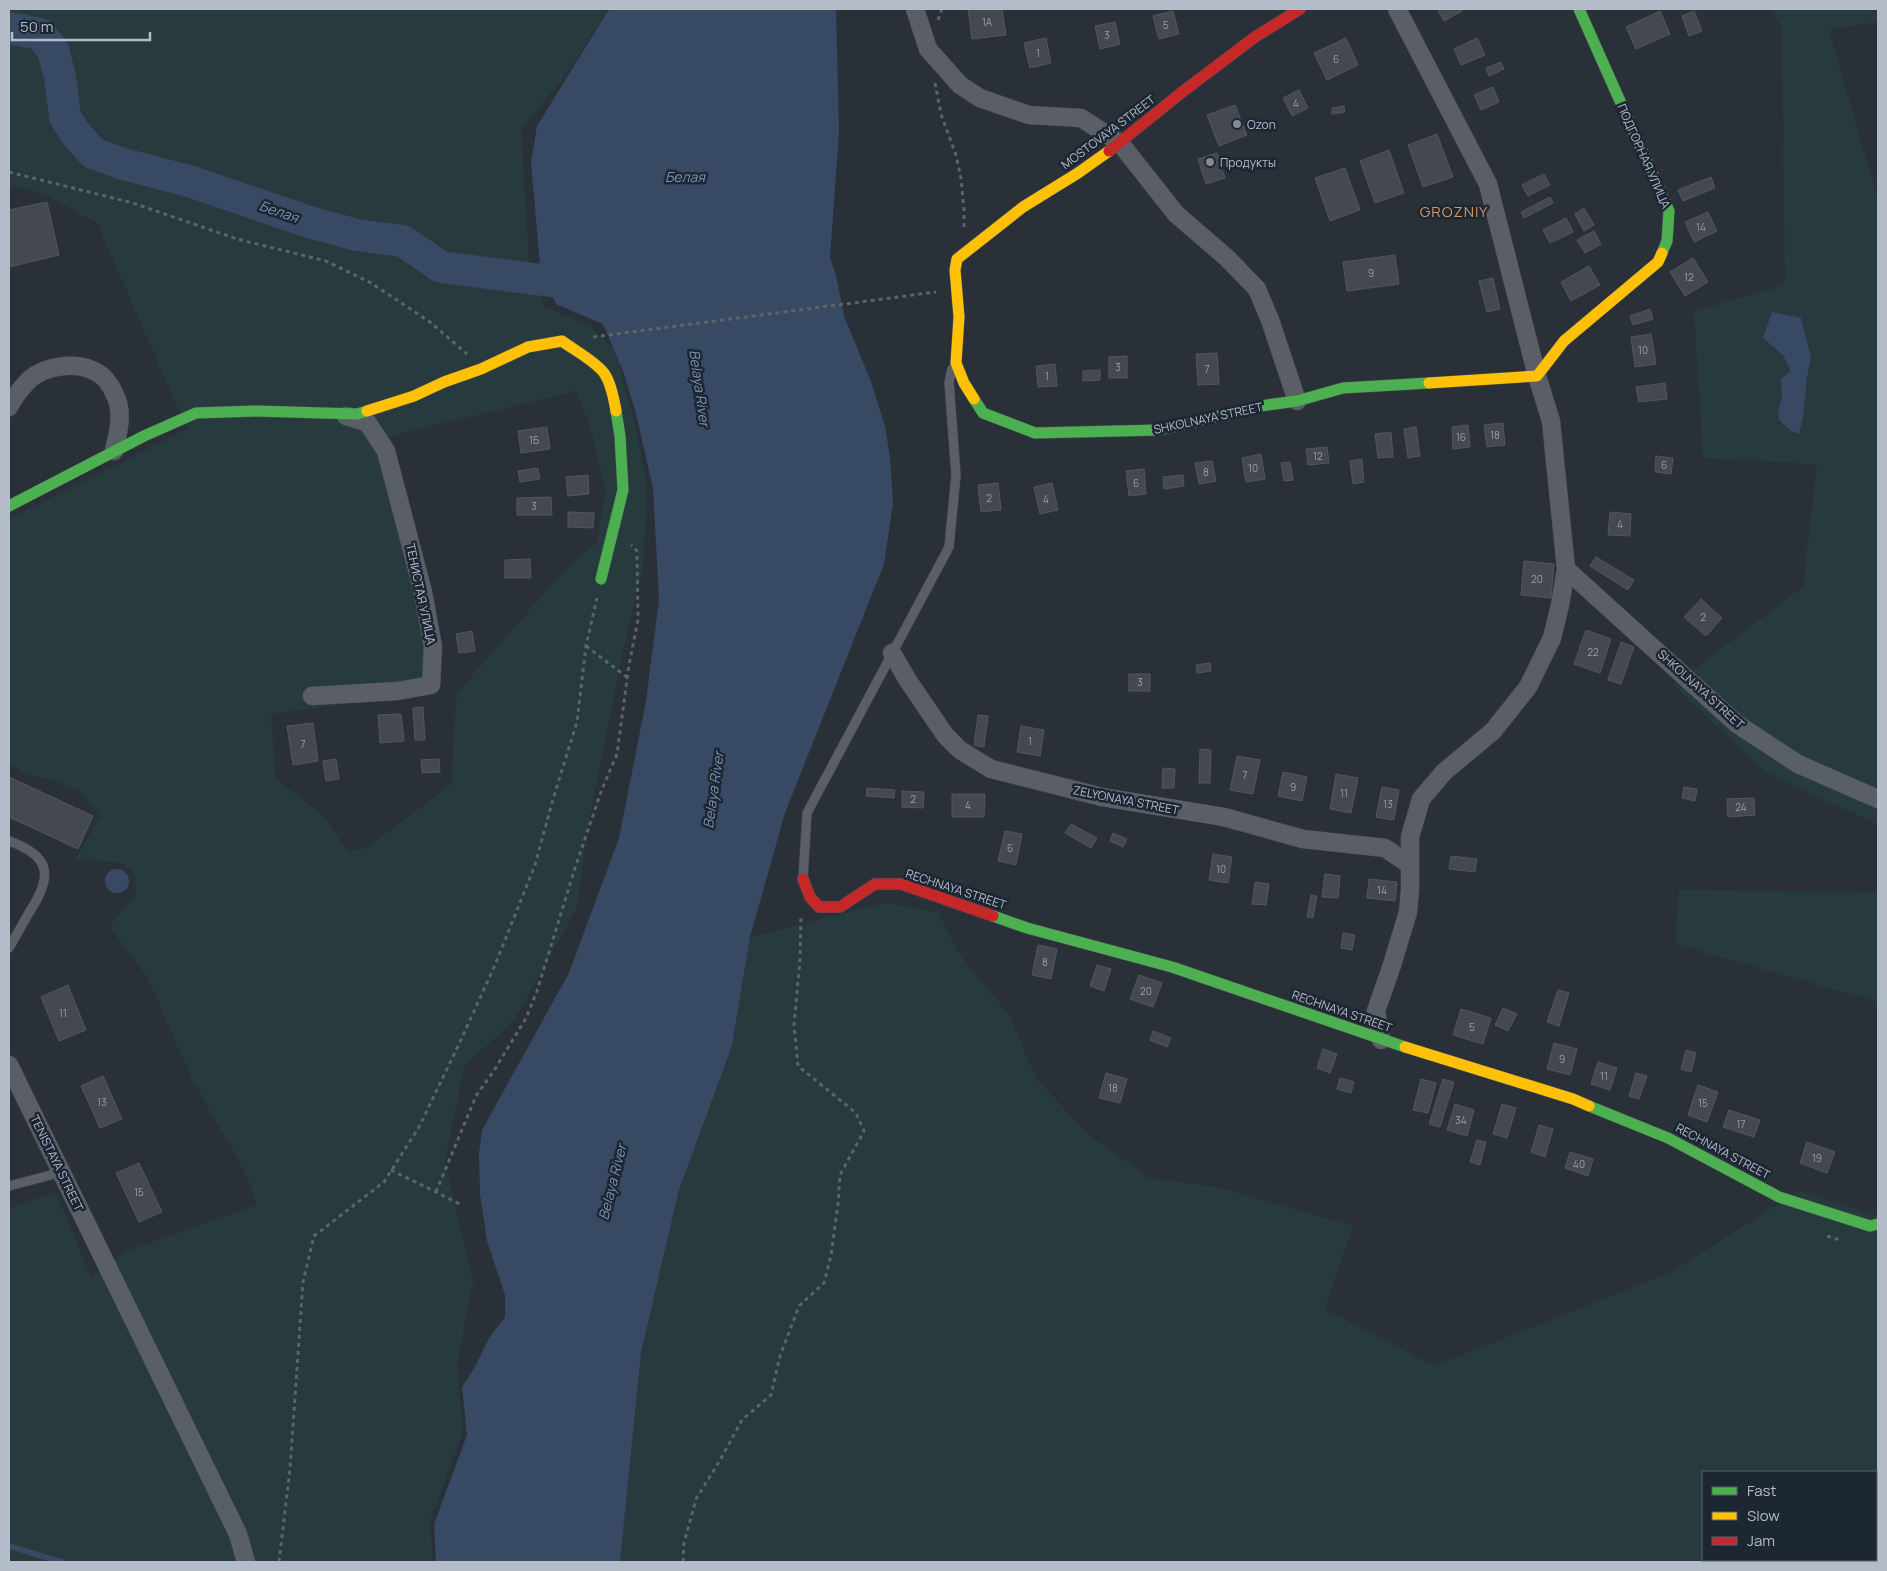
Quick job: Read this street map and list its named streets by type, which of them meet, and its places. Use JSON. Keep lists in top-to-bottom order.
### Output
{
  "streets": {
    "street": [
      "MOSTOVAYA STREET",
      "ПОДГОРНАЯ УЛИЦА",
      "SHKOLNAYA STREET",
      "ТЕНИСТАЯ УЛИЦА",
      "ZELYONAYA STREET",
      "RECHNAYA STREET",
      "TENISTAYA STREET"
    ]
  },
  "crossings": [
    ["MOSTOVAYA STREET", "SHKOLNAYA STREET"],
    ["ПОДГОРНАЯ УЛИЦА", "SHKOLNAYA STREET"]
  ],
  "districts": ["GROZNIY"],
  "water": ["Белая", "Belaya River"],
  "places": ["Ozon", "Продукты"],
  "house_numbers": [
    "1А",
    "5",
    "3",
    "1",
    "6",
    "4",
    "14",
    "9",
    "12",
    "10",
    "3",
    "7",
    "1",
    "18",
    "16",
    "1Б",
    "12",
    "6",
    "10",
    "8",
    "6",
    "2",
    "4",
    "3",
    "4",
    "20",
    "2",
    "22",
    "3",
    "1",
    "7",
    "7",
    "9",
    "11",
    "2",
    "13",
    "4",
    "24",
    "6",
    "10",
    "14",
    "8",
    "20",
    "11",
    "5",
    "9",
    "11",
    "18",
    "13",
    "15",
    "34",
    "17",
    "19",
    "40",
    "15"
  ],
  "legend": ["Fast", "Slow", "Jam"],
  "scale_bar": "50 m"
}
